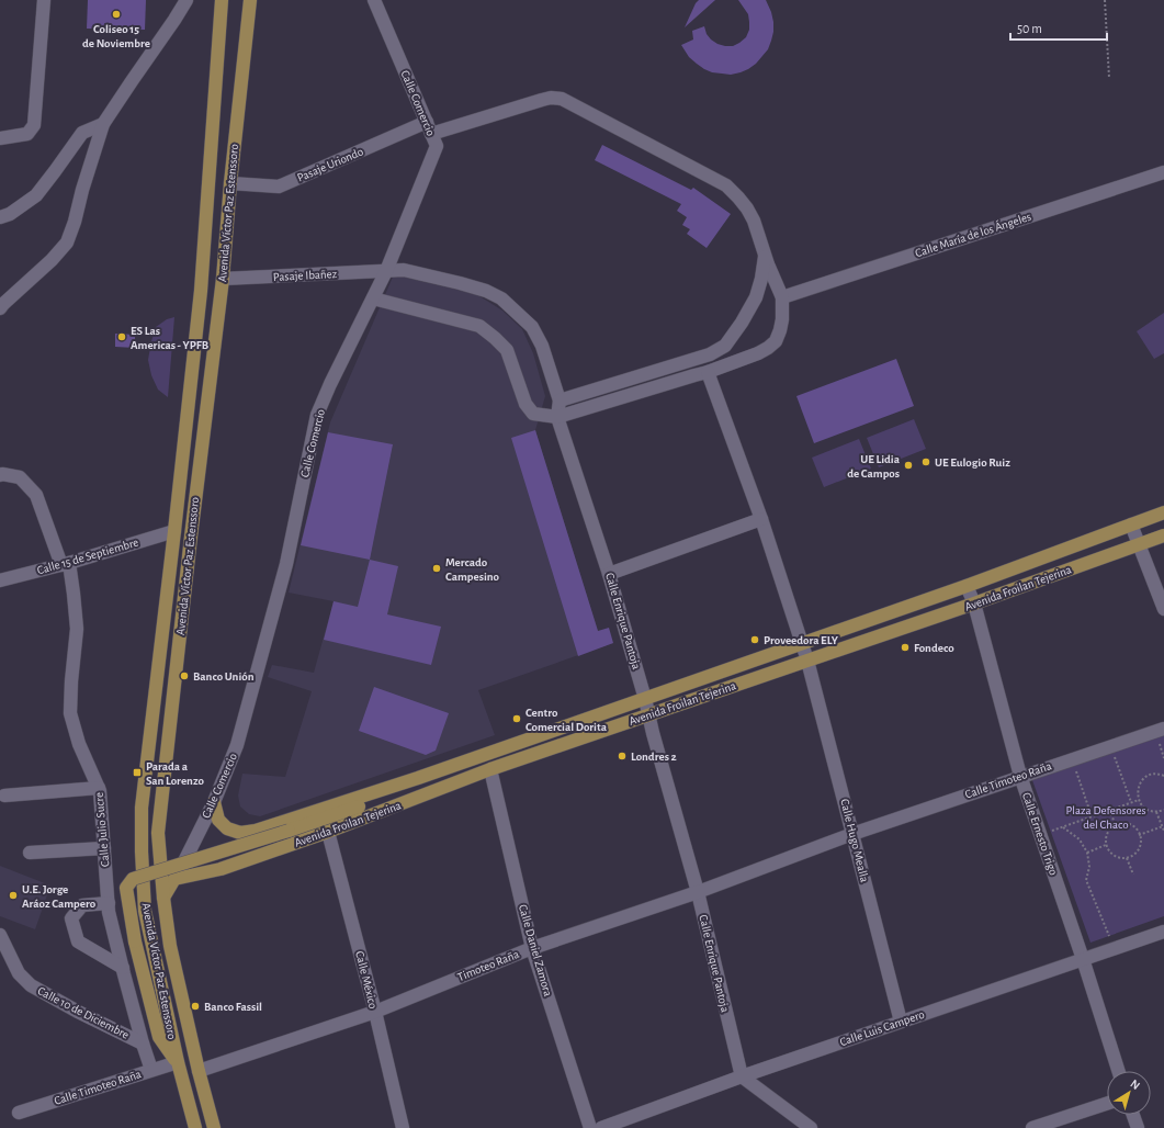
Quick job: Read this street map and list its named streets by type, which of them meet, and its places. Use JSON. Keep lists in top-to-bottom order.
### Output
{
  "streets": {
    "main road": ["Calle Comercio", "Avenida Víctor Paz Estenssoro", "Avenida Froilan Tejerina"],
    "street": [
      "Pasaje Uriondo",
      "Calle María de los Ángeles",
      "Pasaje Ibañez",
      "Calle 15 de Septiembre",
      "Calle Enrique Pantoja",
      "Calle Timoteo Raña",
      "Calle Julio Sucre",
      "Calle Ernesto Trigo",
      "Calle Hugo Mealla",
      "Calle Daniel Zamora",
      "Timoteo Raña",
      "Calle México",
      "Calle 10 de Diciembre",
      "Calle Luis Campero"
    ]
  },
  "crossings": [
    ["Calle Comercio", "Pasaje Uriondo"],
    ["Calle Comercio", "Avenida Víctor Paz Estenssoro"],
    ["Calle Comercio", "Pasaje Ibañez"],
    ["Calle Comercio", "Avenida Froilan Tejerina"],
    ["Calle Comercio", "Calle Enrique Pantoja"],
    ["Pasaje Uriondo", "Avenida Víctor Paz Estenssoro"],
    ["Pasaje Uriondo", "Calle María de los Ángeles"],
    ["Pasaje Uriondo", "Calle Enrique Pantoja"],
    ["Pasaje Uriondo", "Calle Hugo Mealla"],
    ["Avenida Víctor Paz Estenssoro", "Pasaje Ibañez"],
    ["Avenida Víctor Paz Estenssoro", "Calle 15 de Septiembre"],
    ["Avenida Víctor Paz Estenssoro", "Calle Timoteo Raña"],
    ["Avenida Víctor Paz Estenssoro", "Timoteo Raña"],
    ["Pasaje Ibañez", "Calle Enrique Pantoja"],
    ["Calle 15 de Septiembre", "Calle Julio Sucre"],
    ["Avenida Froilan Tejerina", "Calle Enrique Pantoja"],
    ["Avenida Froilan Tejerina", "Calle Ernesto Trigo"],
    ["Avenida Froilan Tejerina", "Calle Hugo Mealla"],
    ["Avenida Froilan Tejerina", "Calle Daniel Zamora"],
    ["Avenida Froilan Tejerina", "Calle México"],
    ["Calle Enrique Pantoja", "Timoteo Raña"],
    ["Calle Enrique Pantoja", "Calle Luis Campero"],
    ["Calle Timoteo Raña", "Calle Julio Sucre"],
    ["Calle Timoteo Raña", "Calle Ernesto Trigo"],
    ["Calle Timoteo Raña", "Calle Hugo Mealla"],
    ["Calle Timoteo Raña", "Timoteo Raña"],
    ["Calle Julio Sucre", "Calle 10 de Diciembre"],
    ["Calle Ernesto Trigo", "Calle Luis Campero"],
    ["Calle Hugo Mealla", "Timoteo Raña"],
    ["Calle Hugo Mealla", "Calle Luis Campero"],
    ["Calle Daniel Zamora", "Timoteo Raña"],
    ["Timoteo Raña", "Calle México"]
  ],
  "parks": ["Plaza Defensores del Chaco"],
  "places": {
    "other": [
      "Coliseo 15 de Noviembre",
      "ES Las Americas - YPFB",
      "UE Eulogio Ruiz",
      "UE Lidia de Campos",
      "Mercado Campesino",
      "Proveedora ELY",
      "Fondeco",
      "Banco Unión",
      "Centro Comercial Dorita",
      "Londres 2",
      "U.E. Jorge Aráoz Campero",
      "Banco Fassil"
    ],
    "transit": ["Parada a San Lorenzo"]
  },
  "scale_bar": "50 m",
  "north": "top right"
}
